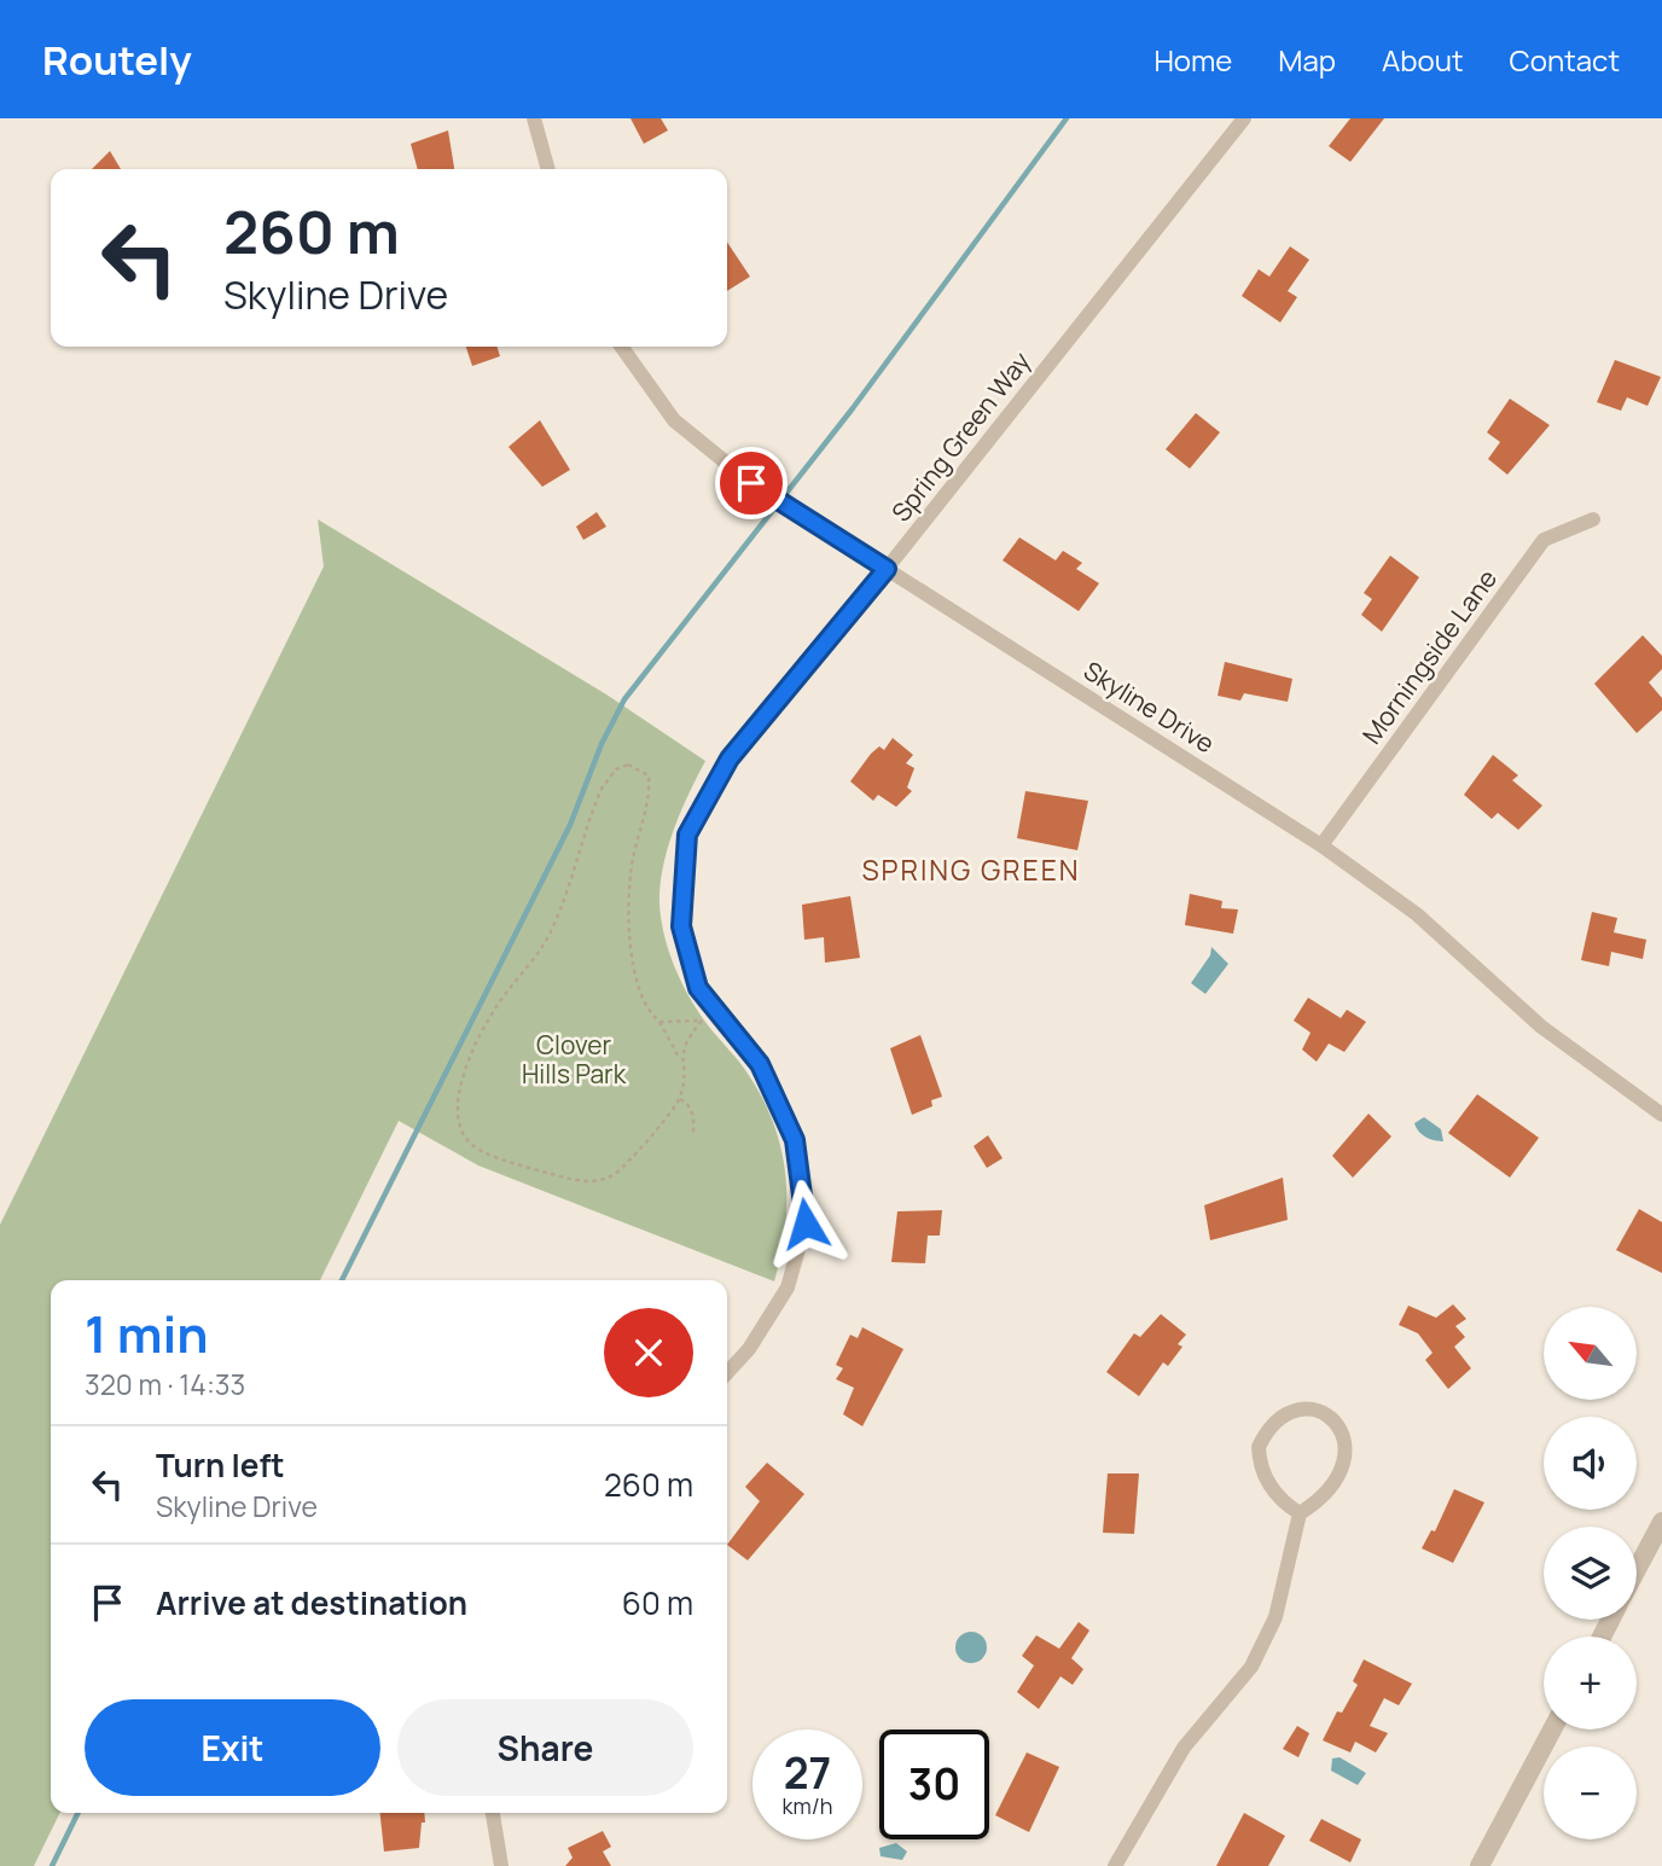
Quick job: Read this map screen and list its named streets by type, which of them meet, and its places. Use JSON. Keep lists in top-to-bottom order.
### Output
{
  "streets": {
    "street": ["Spring Green Way", "Morningside Lane", "Skyline Drive"]
  },
  "crossings": [
    ["Spring Green Way", "Skyline Drive"],
    ["Morningside Lane", "Skyline Drive"]
  ],
  "districts": ["SPRING GREEN"],
  "parks": ["Clover Hills Park"],
  "north": "top left",
  "page": {
    "header": "Routely",
    "nav": [
      "Home",
      "Map",
      "About",
      "Contact"
    ],
    "turn": ["260 m", "Skyline Drive"],
    "heading": ["1 min", "320 m · 14:33"],
    "map_buttons": ["+", "−"],
    "list": [
      {
        "name": "Turn left",
        "note": "Skyline Drive",
        "value": "260 m"
      },
      {
        "name": "Arrive at destination",
        "value": "60 m"
      }
    ],
    "buttons": ["Exit", "Share"],
    "speed": "27 km/h",
    "limit": "30"
  }
}
